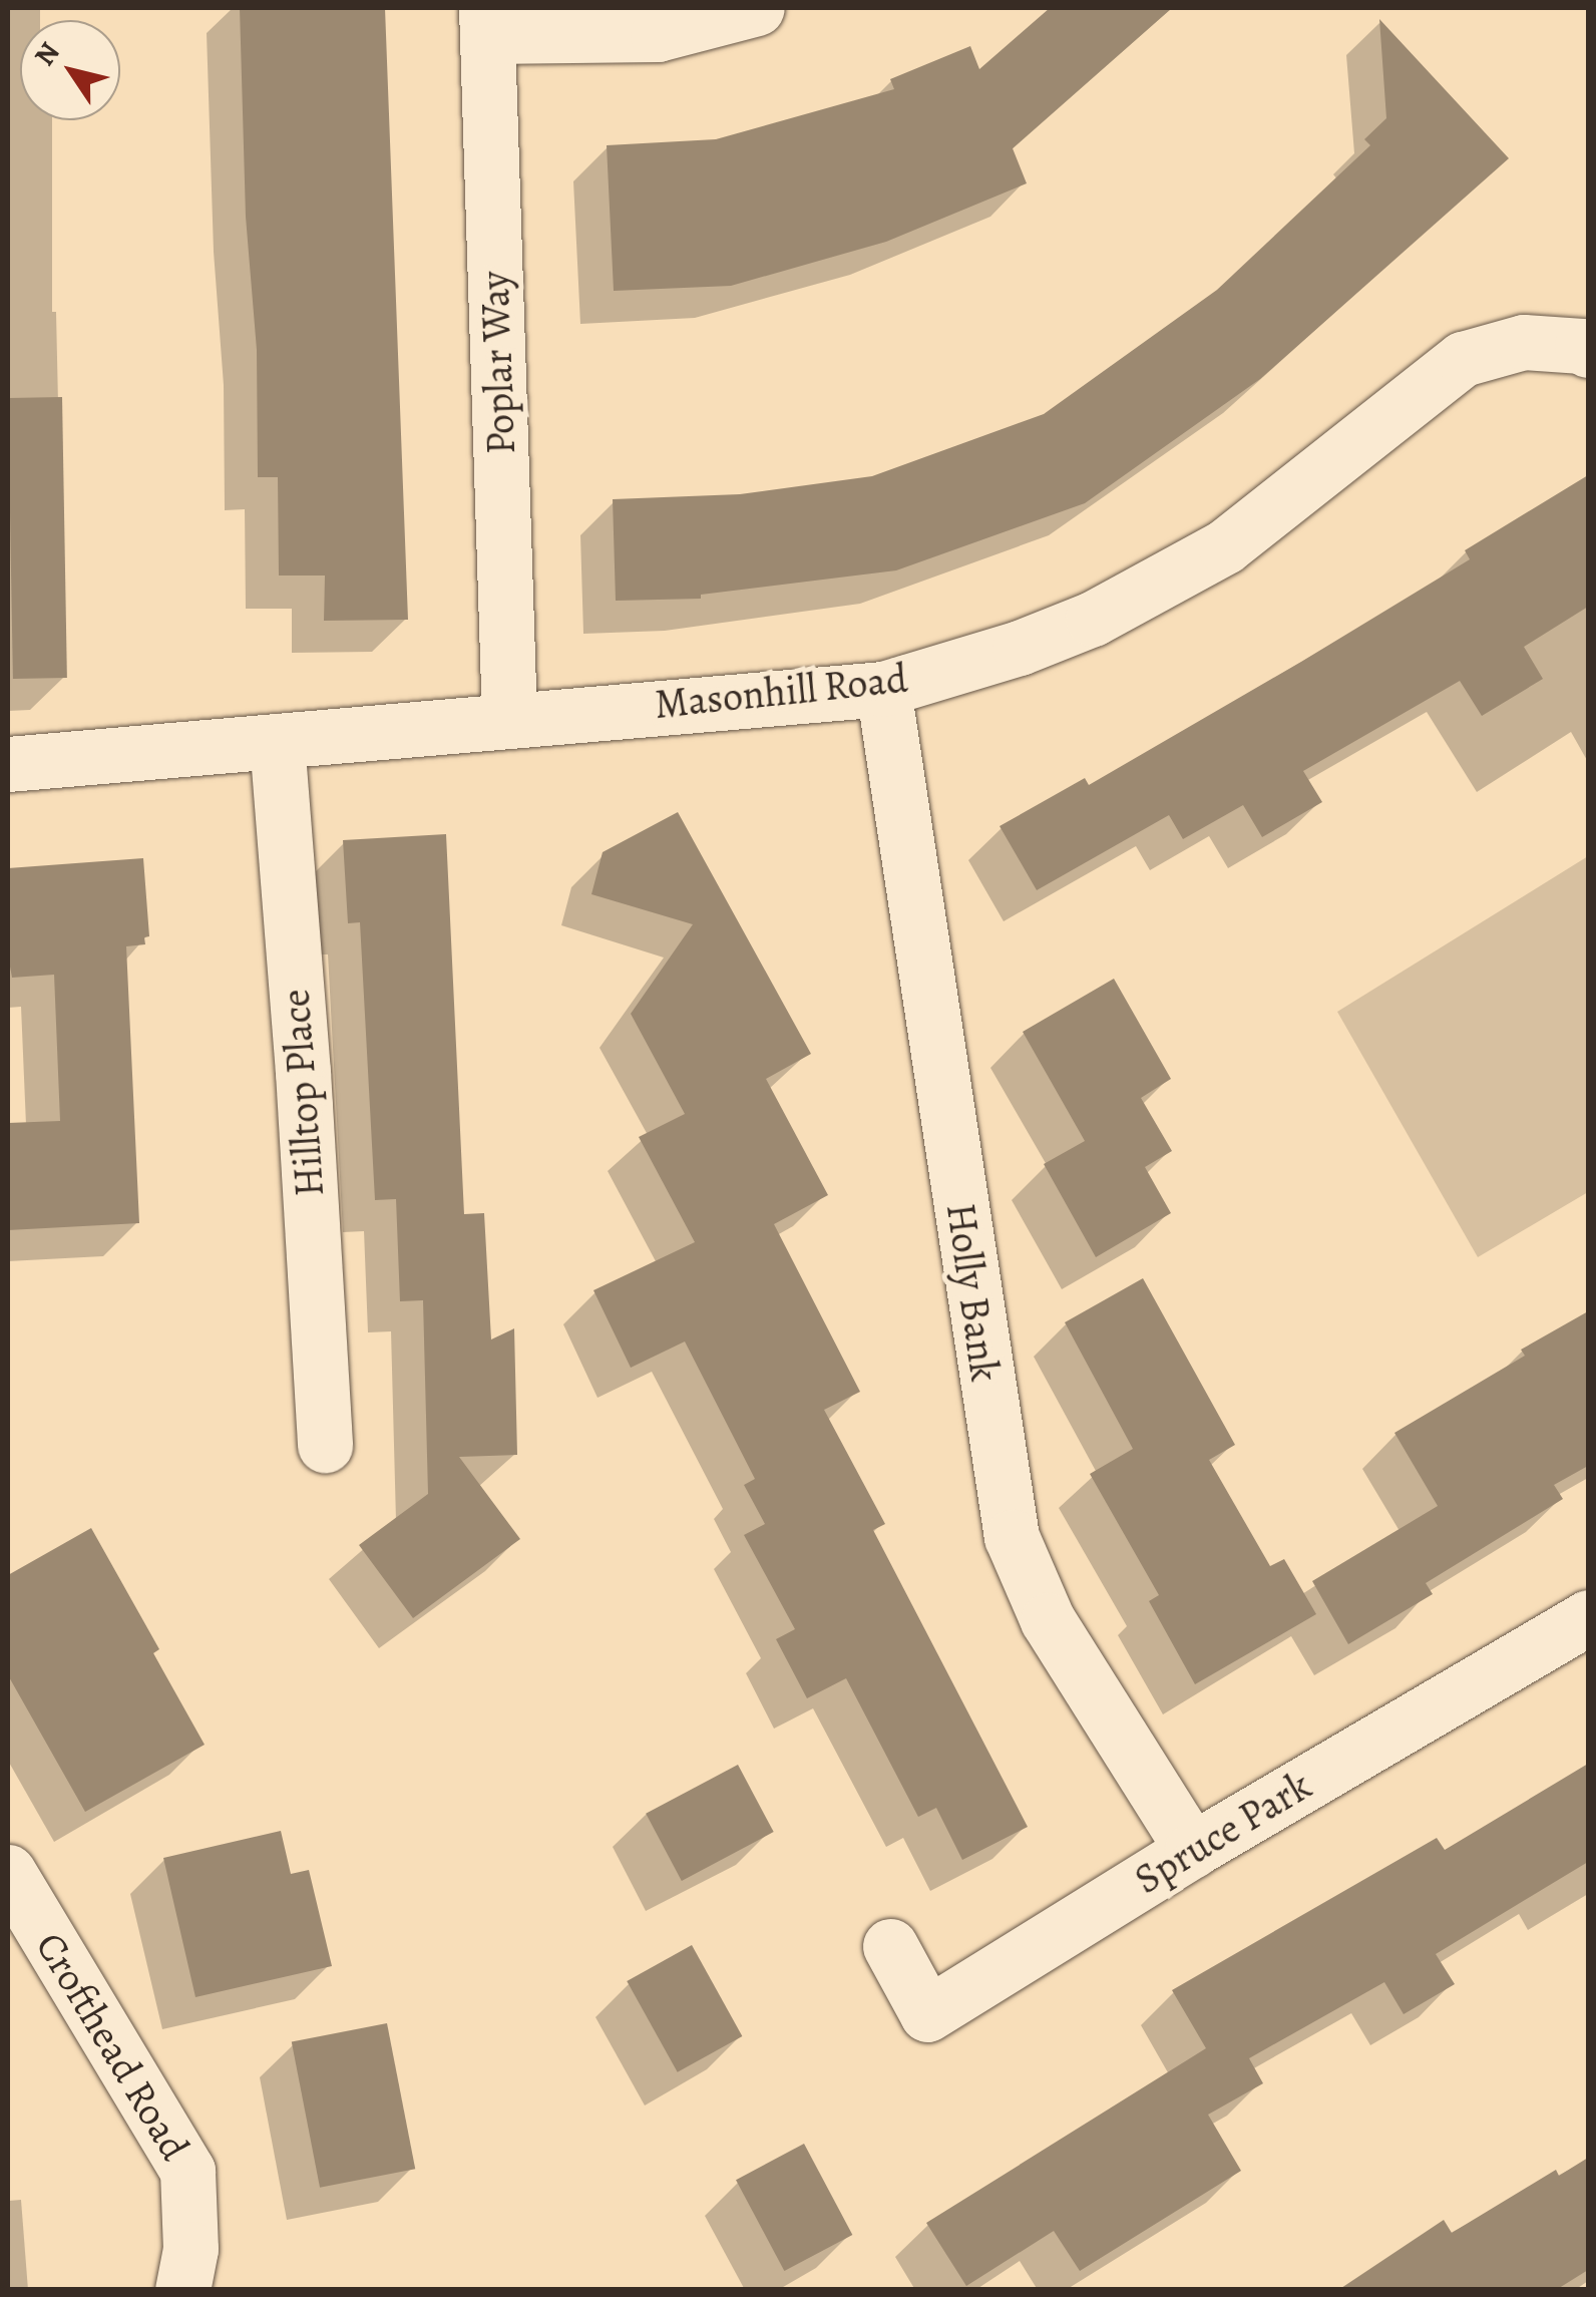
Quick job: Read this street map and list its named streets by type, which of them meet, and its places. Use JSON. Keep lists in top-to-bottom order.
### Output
{
  "streets": {
    "street": [
      "Poplar Way",
      "Masonhill Road",
      "Hilltop Place",
      "Holly Bank",
      "Spruce Park",
      "Crofthead Road"
    ]
  },
  "crossings": [
    ["Poplar Way", "Masonhill Road"],
    ["Masonhill Road", "Hilltop Place"],
    ["Masonhill Road", "Holly Bank"],
    ["Holly Bank", "Spruce Park"]
  ],
  "north": "top left"
}
